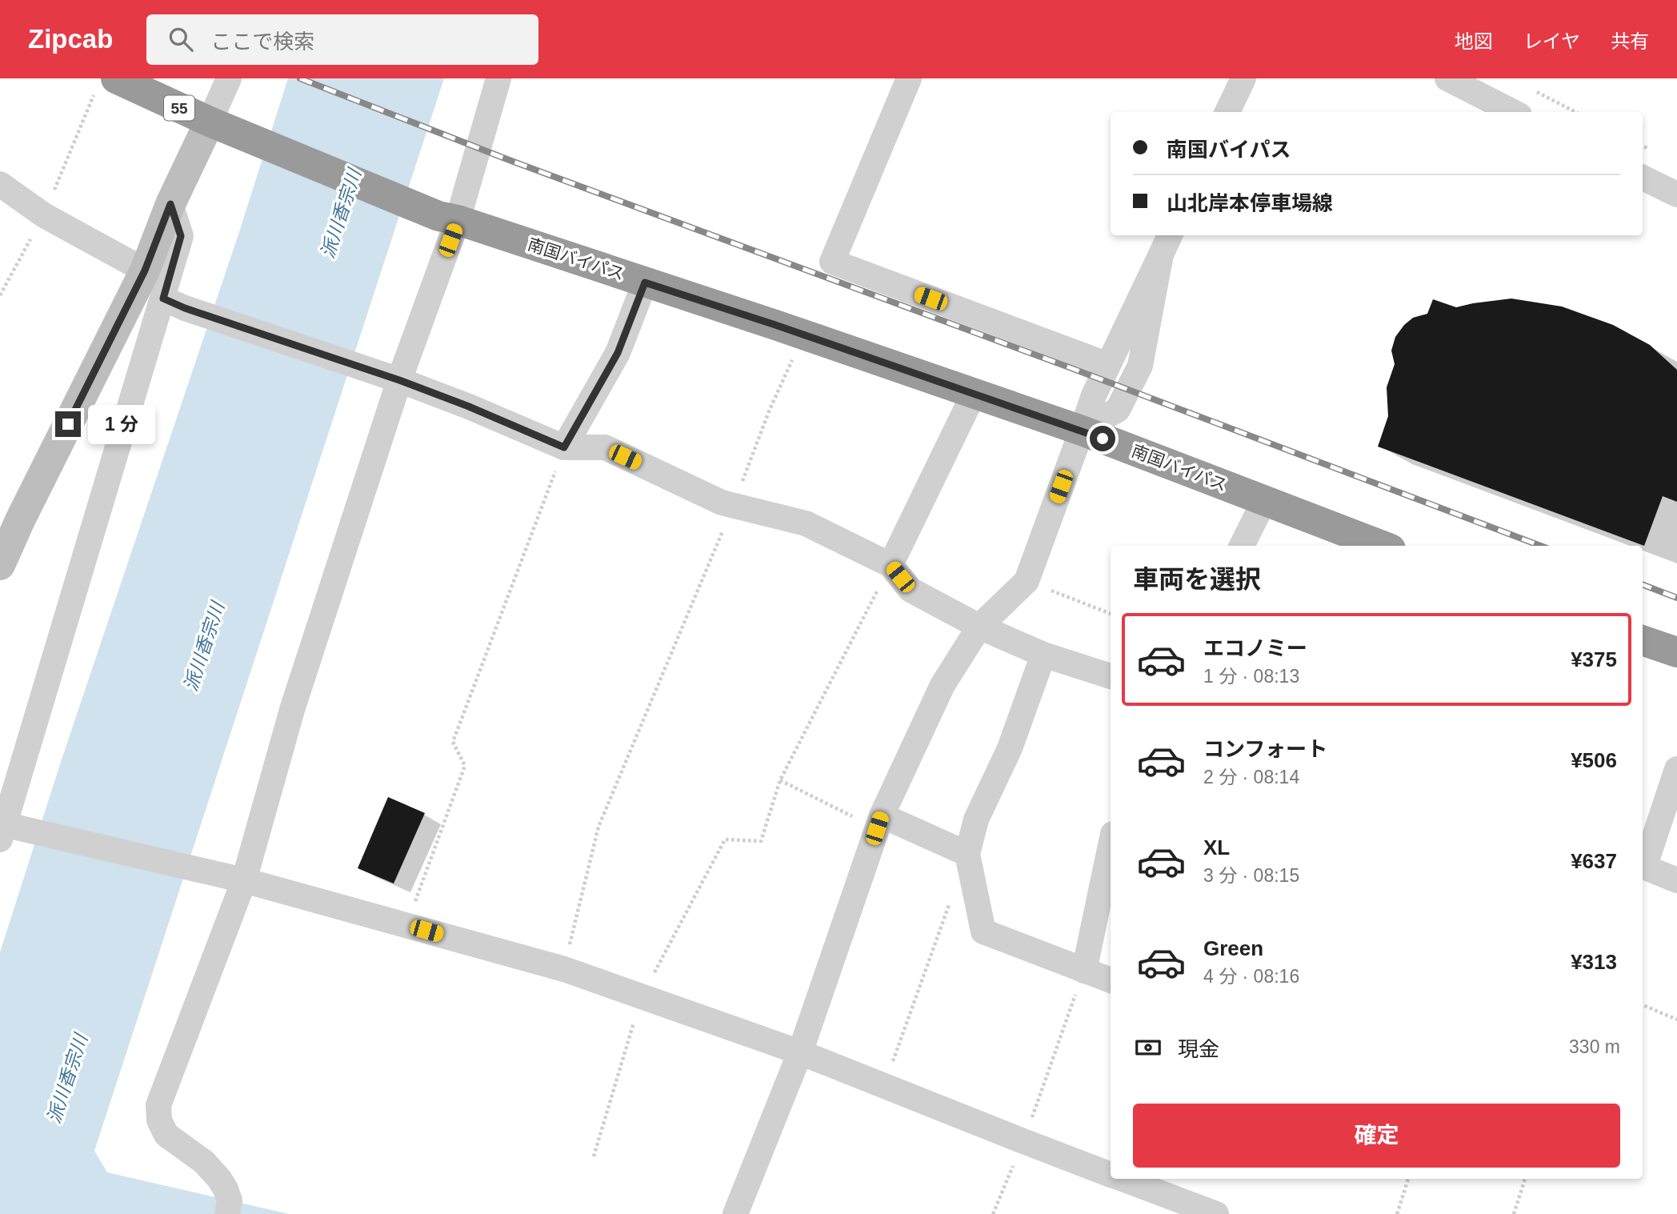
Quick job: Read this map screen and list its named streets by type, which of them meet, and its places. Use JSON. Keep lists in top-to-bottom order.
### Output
{
  "streets": {
    "highway": ["55", "南国バイパス"]
  },
  "water": ["派川香宗川"],
  "page": {
    "header": "Zipcab",
    "search": "ここで検索",
    "nav": ["地図", "レイヤ", "共有"],
    "banner": ["南国バイパス", "山北岸本停車場線"],
    "bubble": "1 分",
    "heading": "車両を選択",
    "list": [
      {
        "name": "エコノミー",
        "note": "1 分 · 08:13",
        "value": "¥375"
      },
      {
        "name": "コンフォート",
        "note": "2 分 · 08:14",
        "value": "¥506"
      },
      {
        "name": "XL",
        "note": "3 分 · 08:15",
        "value": "¥637"
      },
      {
        "name": "Green",
        "note": "4 分 · 08:16",
        "value": "¥313"
      }
    ],
    "pay": ["現金", "330 m"],
    "buttons": "確定"
  }
}
